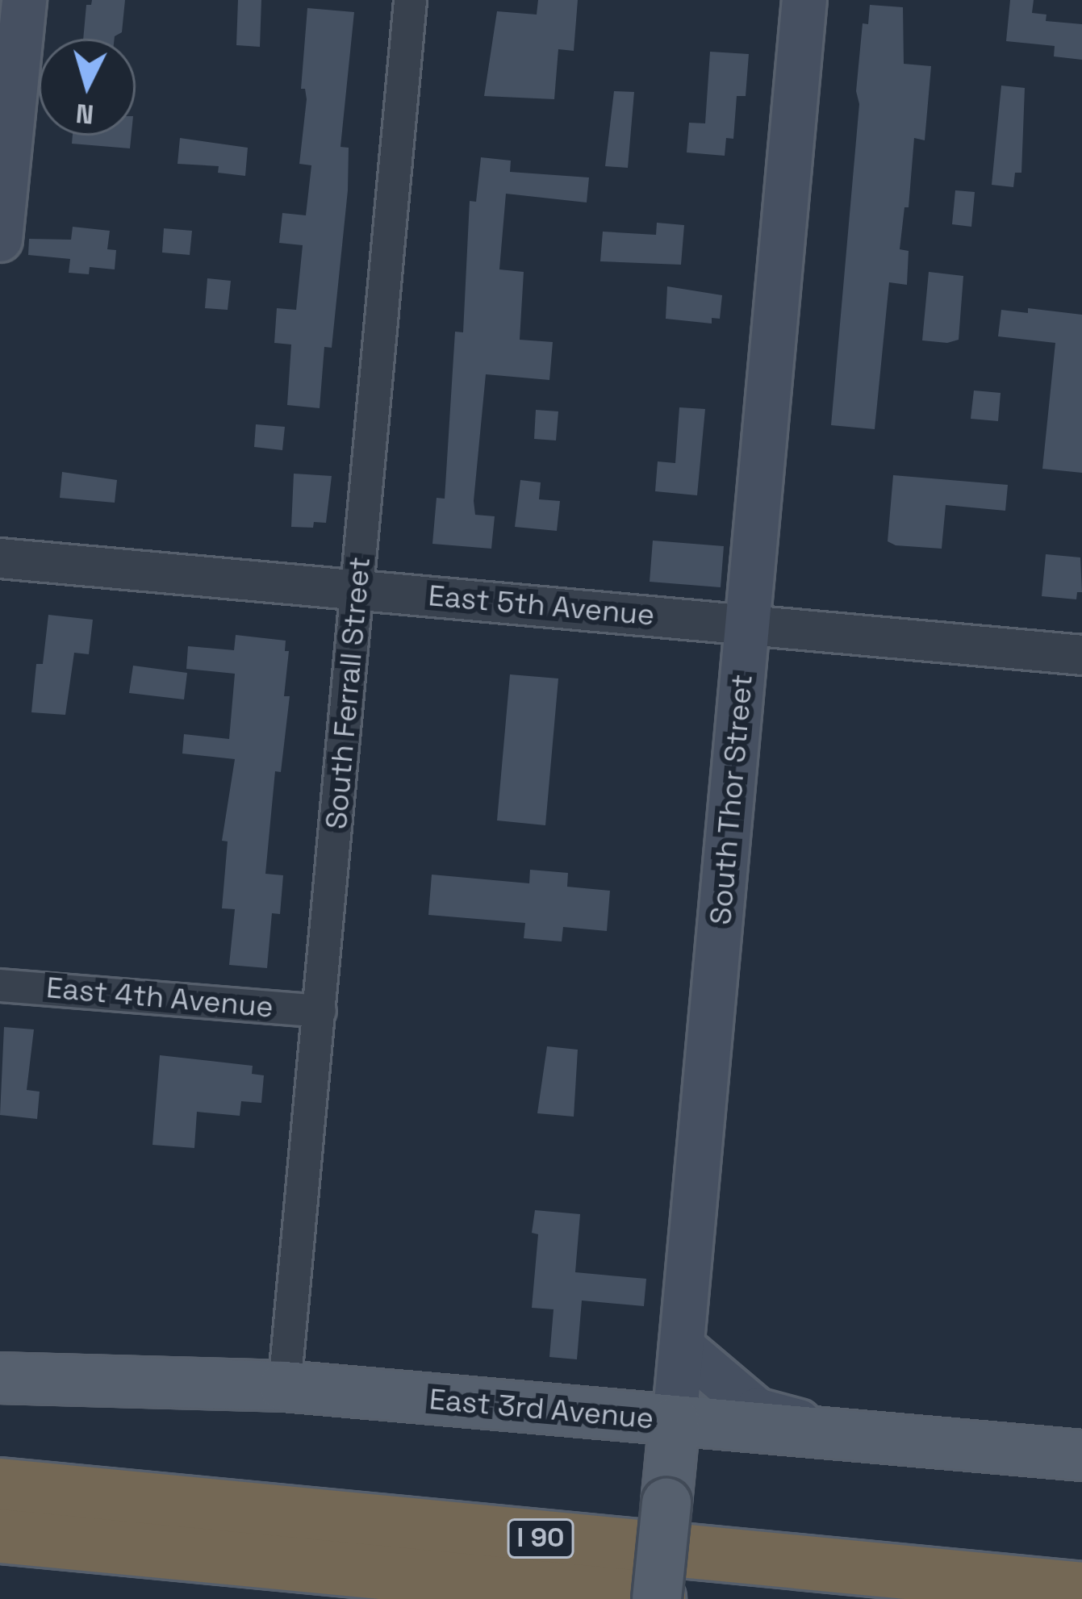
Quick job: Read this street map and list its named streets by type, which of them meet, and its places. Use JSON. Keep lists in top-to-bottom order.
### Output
{
  "streets": {
    "highway": ["I 90"],
    "main road": ["South Thor Street", "East 3rd Avenue"],
    "street": ["East 5th Avenue", "South Ferrall Street", "East 4th Avenue"]
  },
  "crossings": [
    ["East 5th Avenue", "South Ferrall Street"],
    ["East 5th Avenue", "South Thor Street"],
    ["South Ferrall Street", "East 4th Avenue"],
    ["South Ferrall Street", "East 3rd Avenue"],
    ["South Thor Street", "East 3rd Avenue"],
    ["South Thor Street", "I 90"]
  ],
  "north": "bottom"
}
